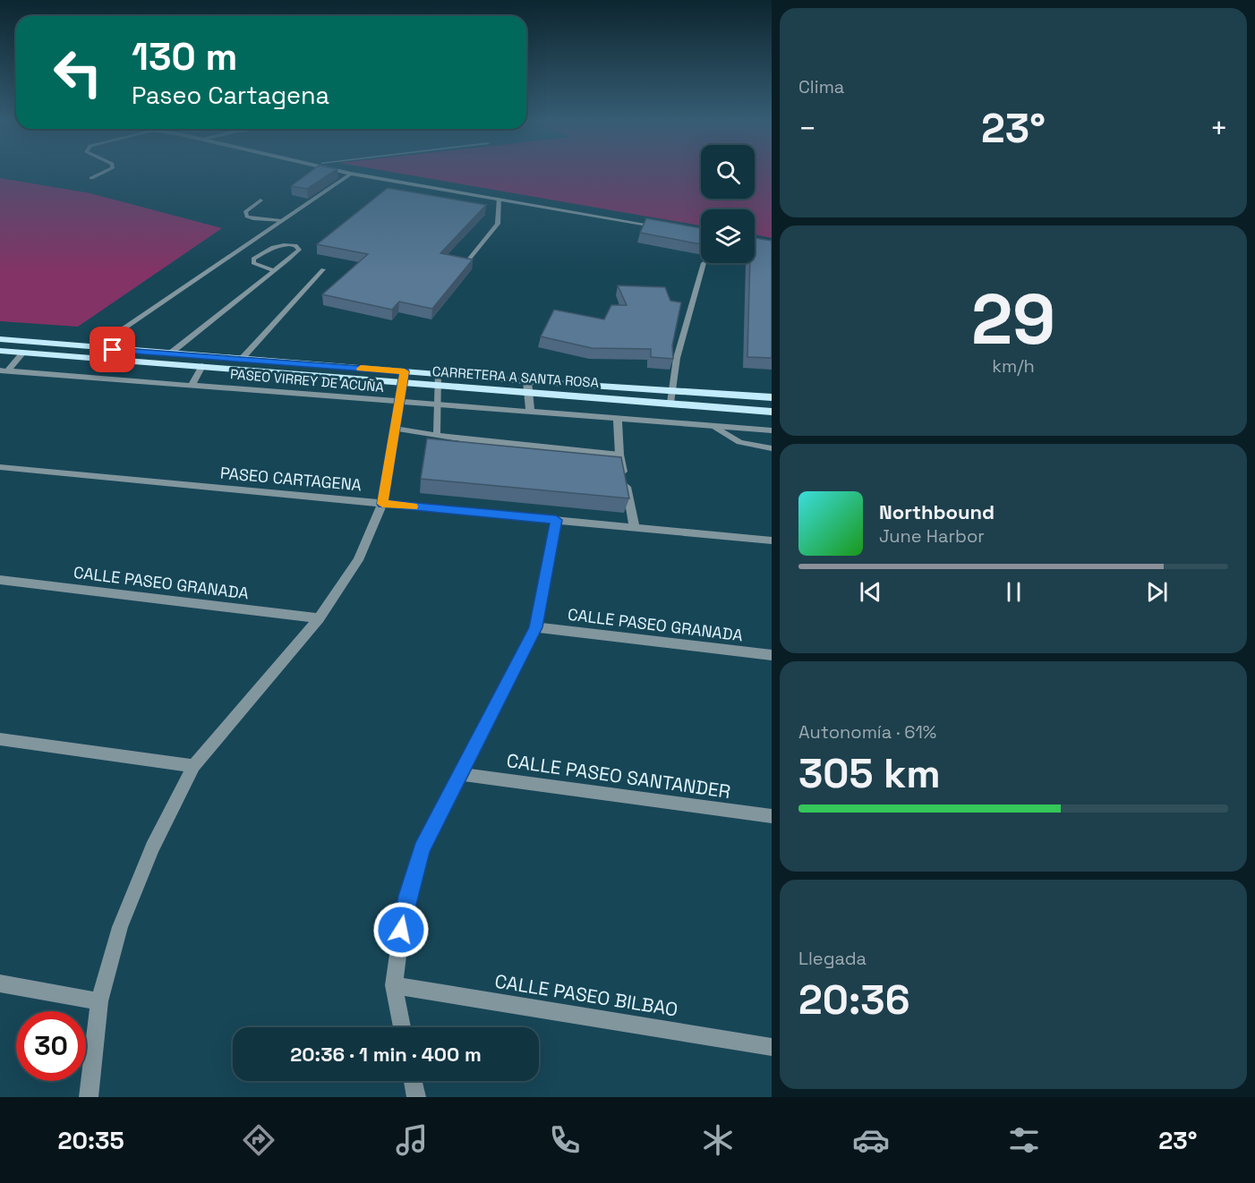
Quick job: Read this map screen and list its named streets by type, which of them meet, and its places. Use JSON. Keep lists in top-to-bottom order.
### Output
{
  "streets": {
    "main road": ["CARRETERA A SANTA ROSA"],
    "street": [
      "PASEO VIRREY DE ACUÑA",
      "PASEO CARTAGENA",
      "CALLE PASEO GRANADA",
      "CALLE PASEO SANTANDER",
      "CALLE PASEO BILBAO"
    ]
  },
  "page": {
    "tile": [
      "Clima",
      ["29", "km/h"],
      ["Autonomía · 61%", "305 km"],
      ["Llegada", "20:36"]
    ],
    "turn": ["130 m", "Paseo Cartagena"],
    "heat": ["−", "23°", "+"],
    "song": ["Northbound", "June Harbor"],
    "limit": "30",
    "trip": "20:36 · 1 min · 400 m",
    "tabs": ["20:35", "23°"]
  }
}
